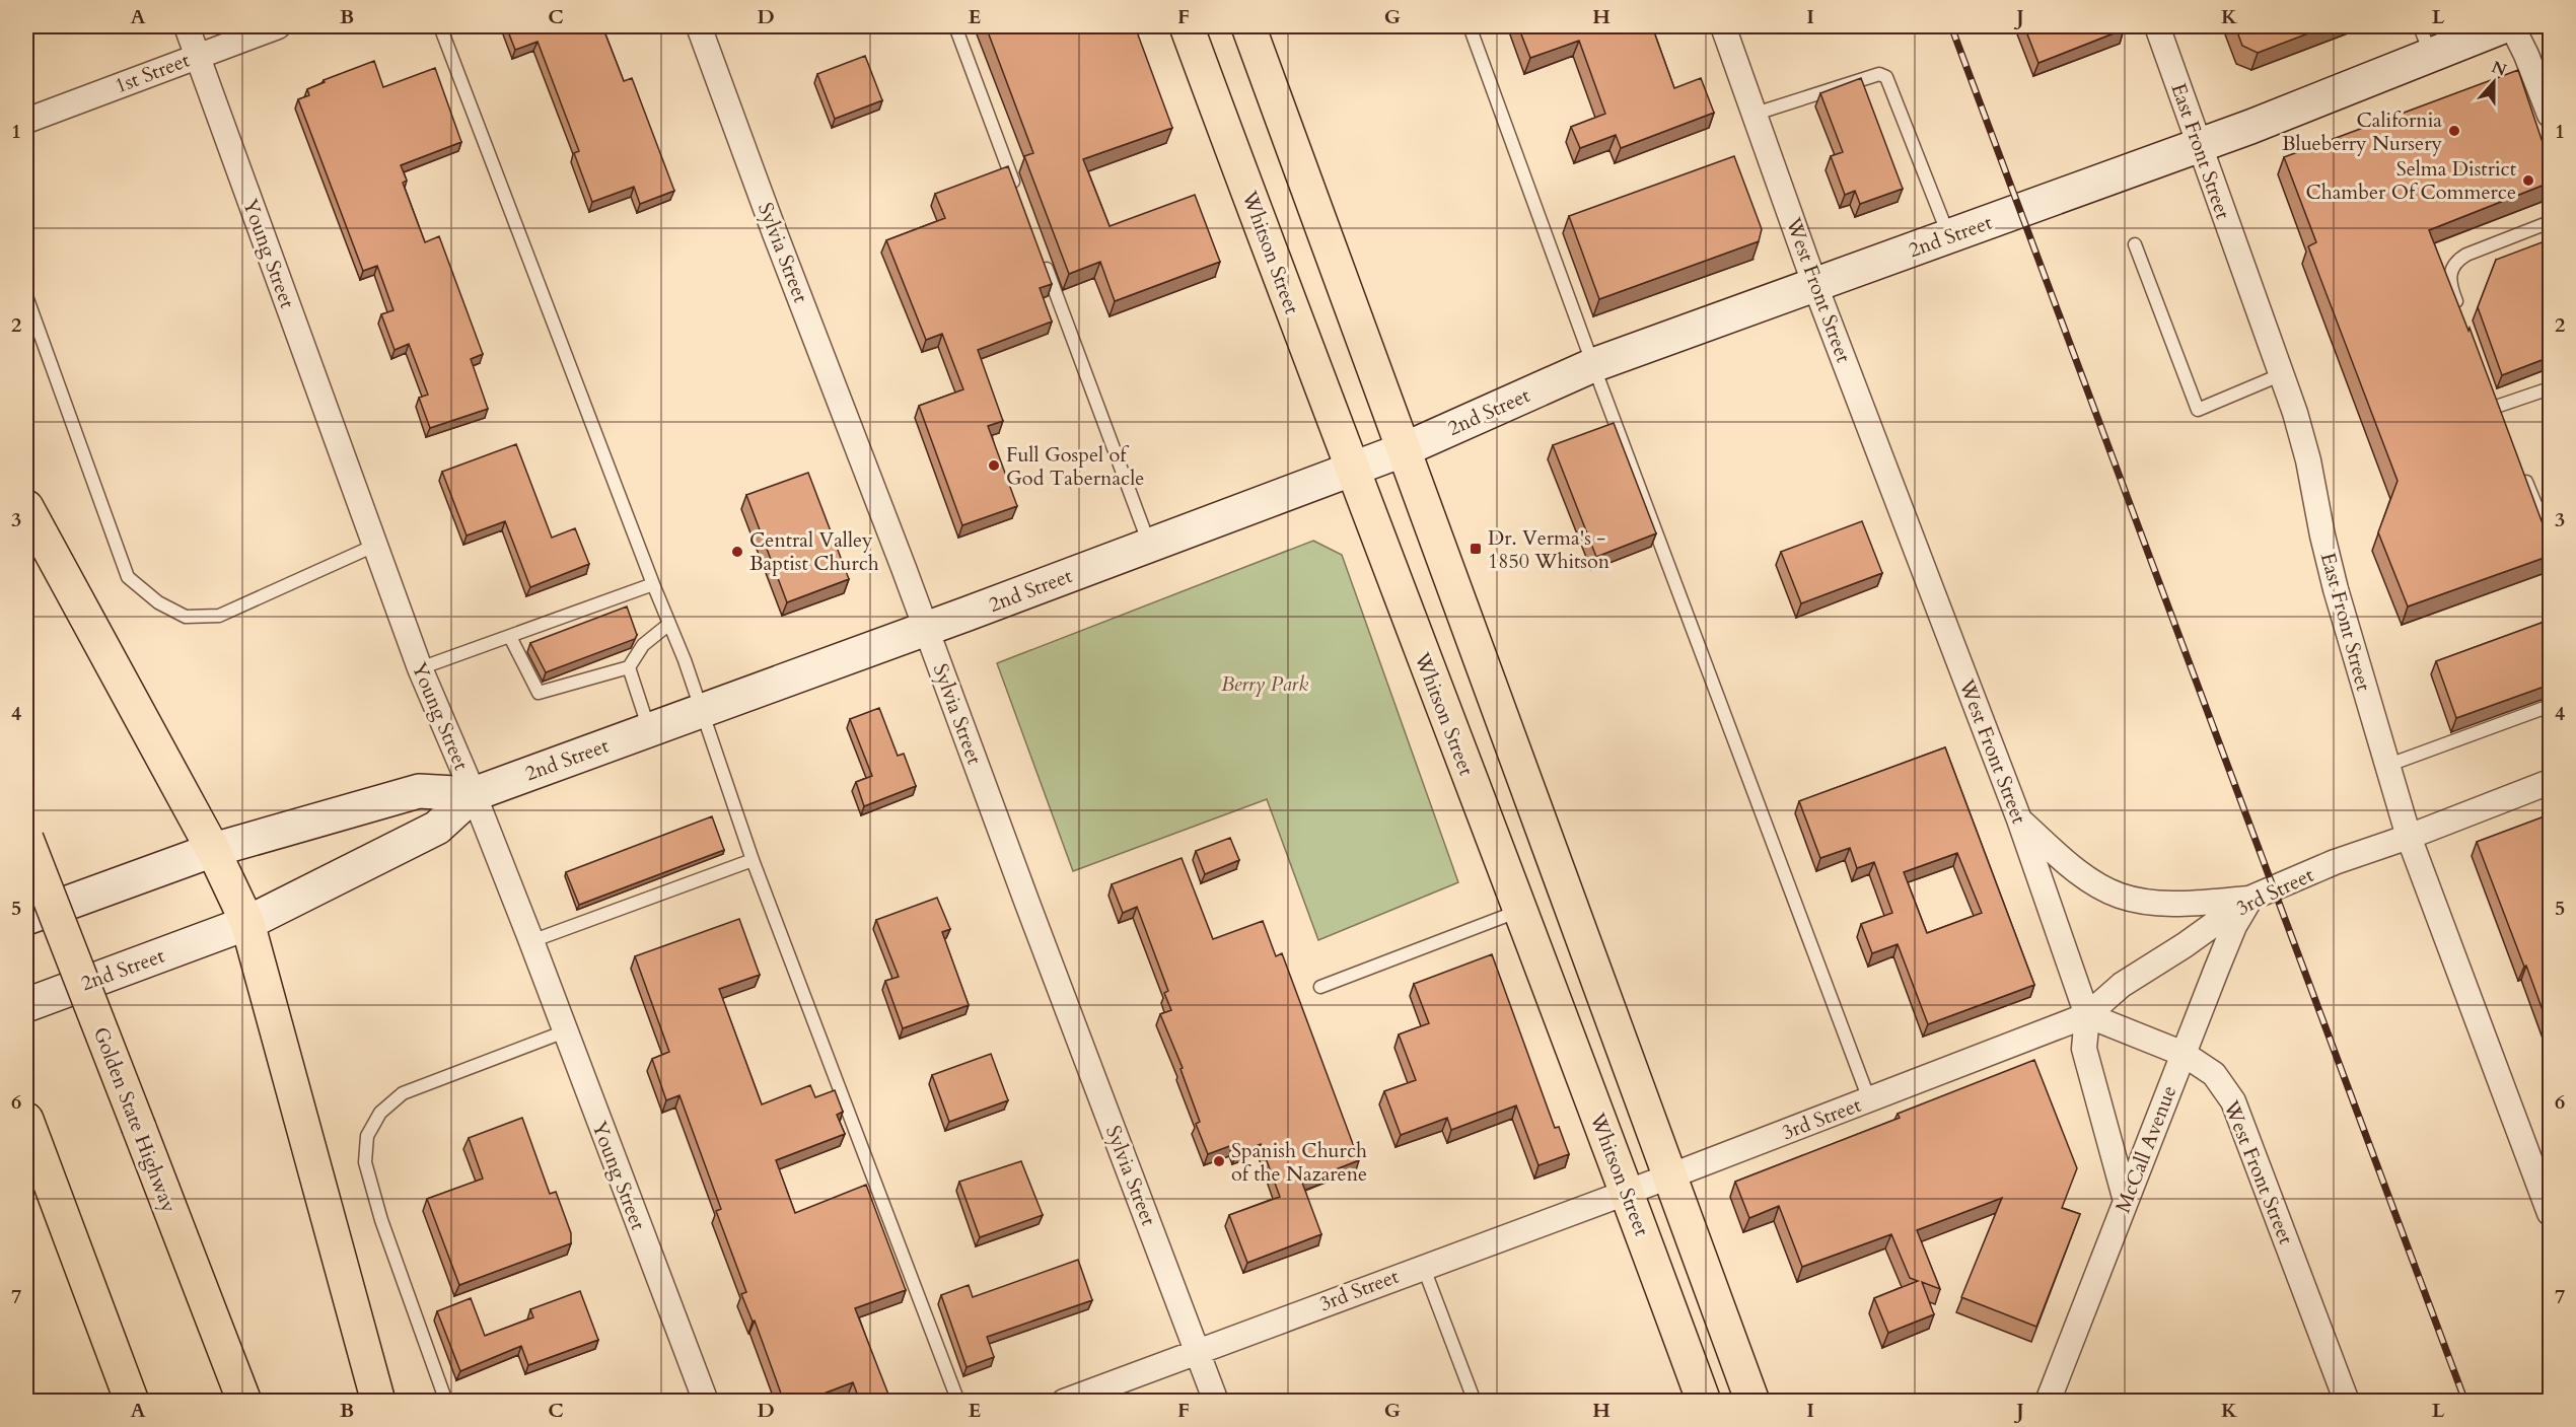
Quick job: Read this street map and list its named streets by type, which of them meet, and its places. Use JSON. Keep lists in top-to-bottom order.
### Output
{
  "streets": {
    "main road": ["2nd Street", "Whitson Street", "Golden State Highway"],
    "street": [
      "1st Street",
      "East Front Street",
      "Sylvia Street",
      "Young Street",
      "West Front Street",
      "3rd Street",
      "McCall Avenue"
    ]
  },
  "crossings": [
    ["1st Street", "Young Street"],
    ["East Front Street", "2nd Street"],
    ["East Front Street", "3rd Street"],
    ["2nd Street", "Sylvia Street"],
    ["2nd Street", "Whitson Street"],
    ["2nd Street", "Young Street"],
    ["2nd Street", "West Front Street"],
    ["Sylvia Street", "3rd Street"],
    ["Whitson Street", "3rd Street"],
    ["West Front Street", "3rd Street"],
    ["West Front Street", "McCall Avenue"],
    ["3rd Street", "McCall Avenue"]
  ],
  "parks": ["Berry Park"],
  "places": {
    "other": [
      "California Blueberry Nursery",
      "Selma District Chamber Of Commerce",
      "Full Gospel of God Tabernacle",
      "Central Valley Baptist Church",
      "Spanish Church of the Nazarene"
    ],
    "transit": ["Dr. Verma's - 1850 Whitson"]
  },
  "north": "top",
  "grid": {
    "columns": [
      "A",
      "B",
      "C",
      "D",
      "E",
      "F",
      "G",
      "H",
      "I",
      "J",
      "K",
      "L"
    ],
    "rows": [
      "1",
      "2",
      "3",
      "4",
      "5",
      "6",
      "7"
    ]
  }
}
